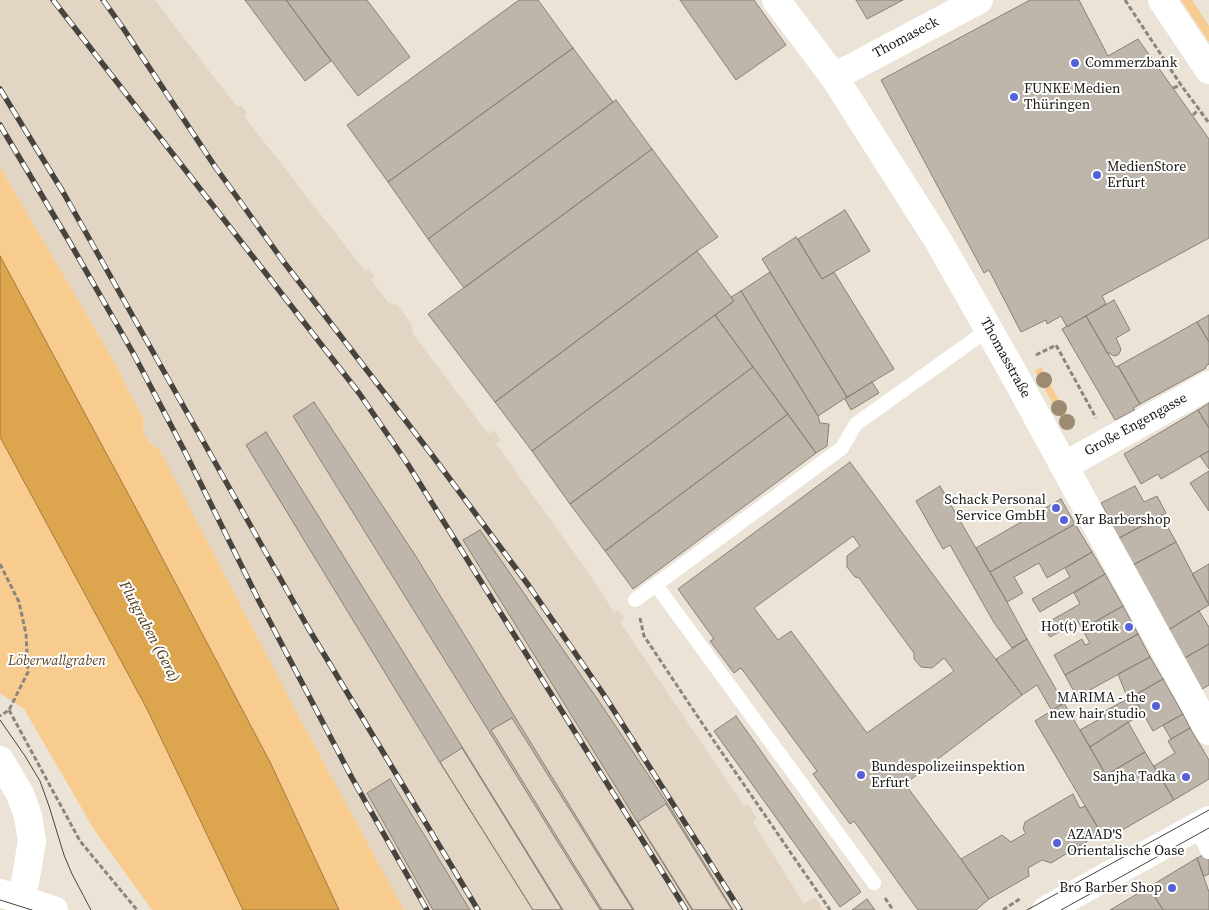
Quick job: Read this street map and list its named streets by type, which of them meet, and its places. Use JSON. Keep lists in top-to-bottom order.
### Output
{
  "streets": {
    "street": ["Thomaseck", "Thomasstraße", "Große Engengasse"]
  },
  "crossings": [
    ["Thomaseck", "Thomasstraße"],
    ["Thomasstraße", "Große Engengasse"]
  ],
  "water": ["Flutgraben (Gera)"],
  "parks": ["Löberwallgraben"],
  "places": [
    "Commerzbank",
    "FUNKE Medien Thüringen",
    "MedienStore Erfurt",
    "Schack Personal Service GmbH",
    "Yar Barbershop",
    "Hot(t) Erotik",
    "MARIMA - the new hair studio",
    "Bundespolizeiinspektion Erfurt",
    "Sanjha Tadka",
    "AZAAD'S Orientalische Oase",
    "Bro Barber Shop"
  ]
}
